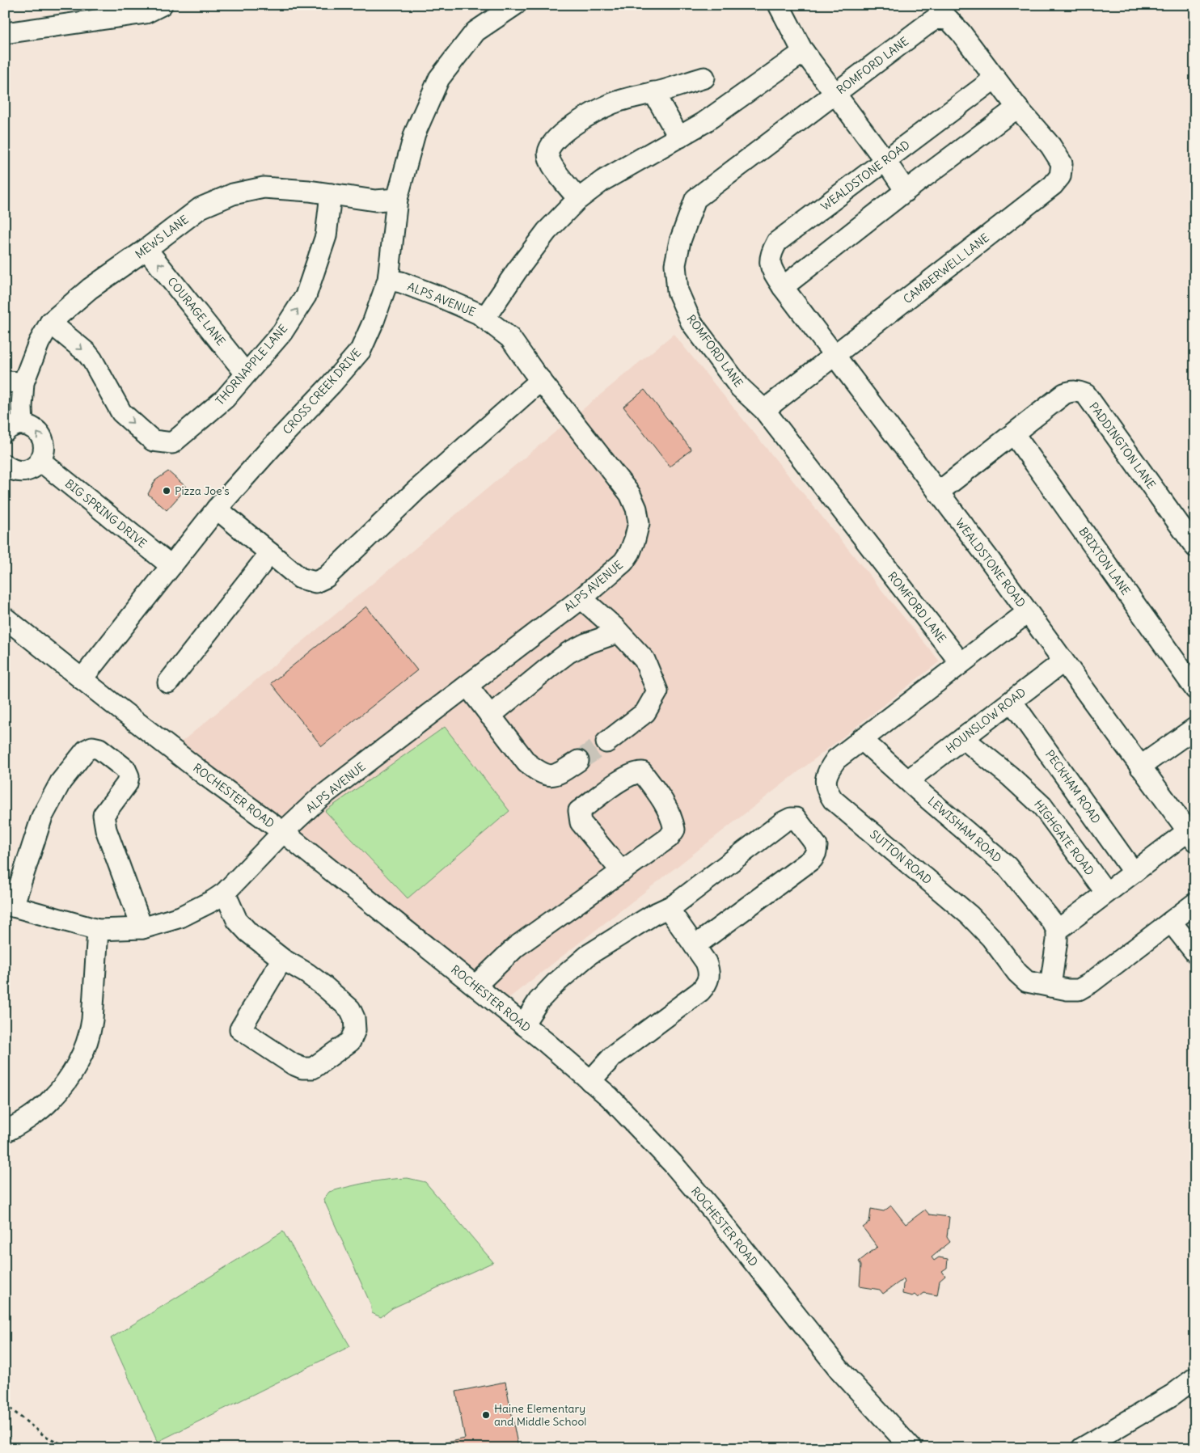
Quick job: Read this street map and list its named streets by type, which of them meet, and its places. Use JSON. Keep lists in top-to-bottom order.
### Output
{
  "streets": {
    "street": [
      "ROMFORD LANE",
      "WEALDSTONE ROAD",
      "MEWS LANE",
      "CAMBERWELL LANE",
      "ALPS AVENUE",
      "COURAGE LANE",
      "THORNAPPLE LANE",
      "CROSS CREEK DRIVE",
      "PADDINGTON LANE",
      "BIG SPRING DRIVE",
      "BRIXTON LANE",
      "HOUNSLOW ROAD",
      "PECKHAM ROAD",
      "ROCHESTER ROAD",
      "LEWISHAM ROAD",
      "HIGHGATE ROAD",
      "SUTTON ROAD"
    ]
  },
  "crossings": [
    ["ROMFORD LANE", "WEALDSTONE ROAD"],
    ["ROMFORD LANE", "CAMBERWELL LANE"],
    ["ROMFORD LANE", "SUTTON ROAD"],
    ["WEALDSTONE ROAD", "CAMBERWELL LANE"],
    ["WEALDSTONE ROAD", "PADDINGTON LANE"],
    ["WEALDSTONE ROAD", "HOUNSLOW ROAD"],
    ["WEALDSTONE ROAD", "SUTTON ROAD"],
    ["MEWS LANE", "COURAGE LANE"],
    ["MEWS LANE", "THORNAPPLE LANE"],
    ["MEWS LANE", "CROSS CREEK DRIVE"],
    ["ALPS AVENUE", "CROSS CREEK DRIVE"],
    ["ALPS AVENUE", "ROCHESTER ROAD"],
    ["COURAGE LANE", "THORNAPPLE LANE"],
    ["CROSS CREEK DRIVE", "BIG SPRING DRIVE"],
    ["CROSS CREEK DRIVE", "ROCHESTER ROAD"],
    ["PADDINGTON LANE", "BRIXTON LANE"],
    ["HOUNSLOW ROAD", "PECKHAM ROAD"],
    ["HOUNSLOW ROAD", "LEWISHAM ROAD"],
    ["HOUNSLOW ROAD", "HIGHGATE ROAD"],
    ["LEWISHAM ROAD", "SUTTON ROAD"]
  ],
  "one_way": ["COURAGE LANE"],
  "places": ["Pizza Joe's", "Haine Elementary and Middle School"]
}
